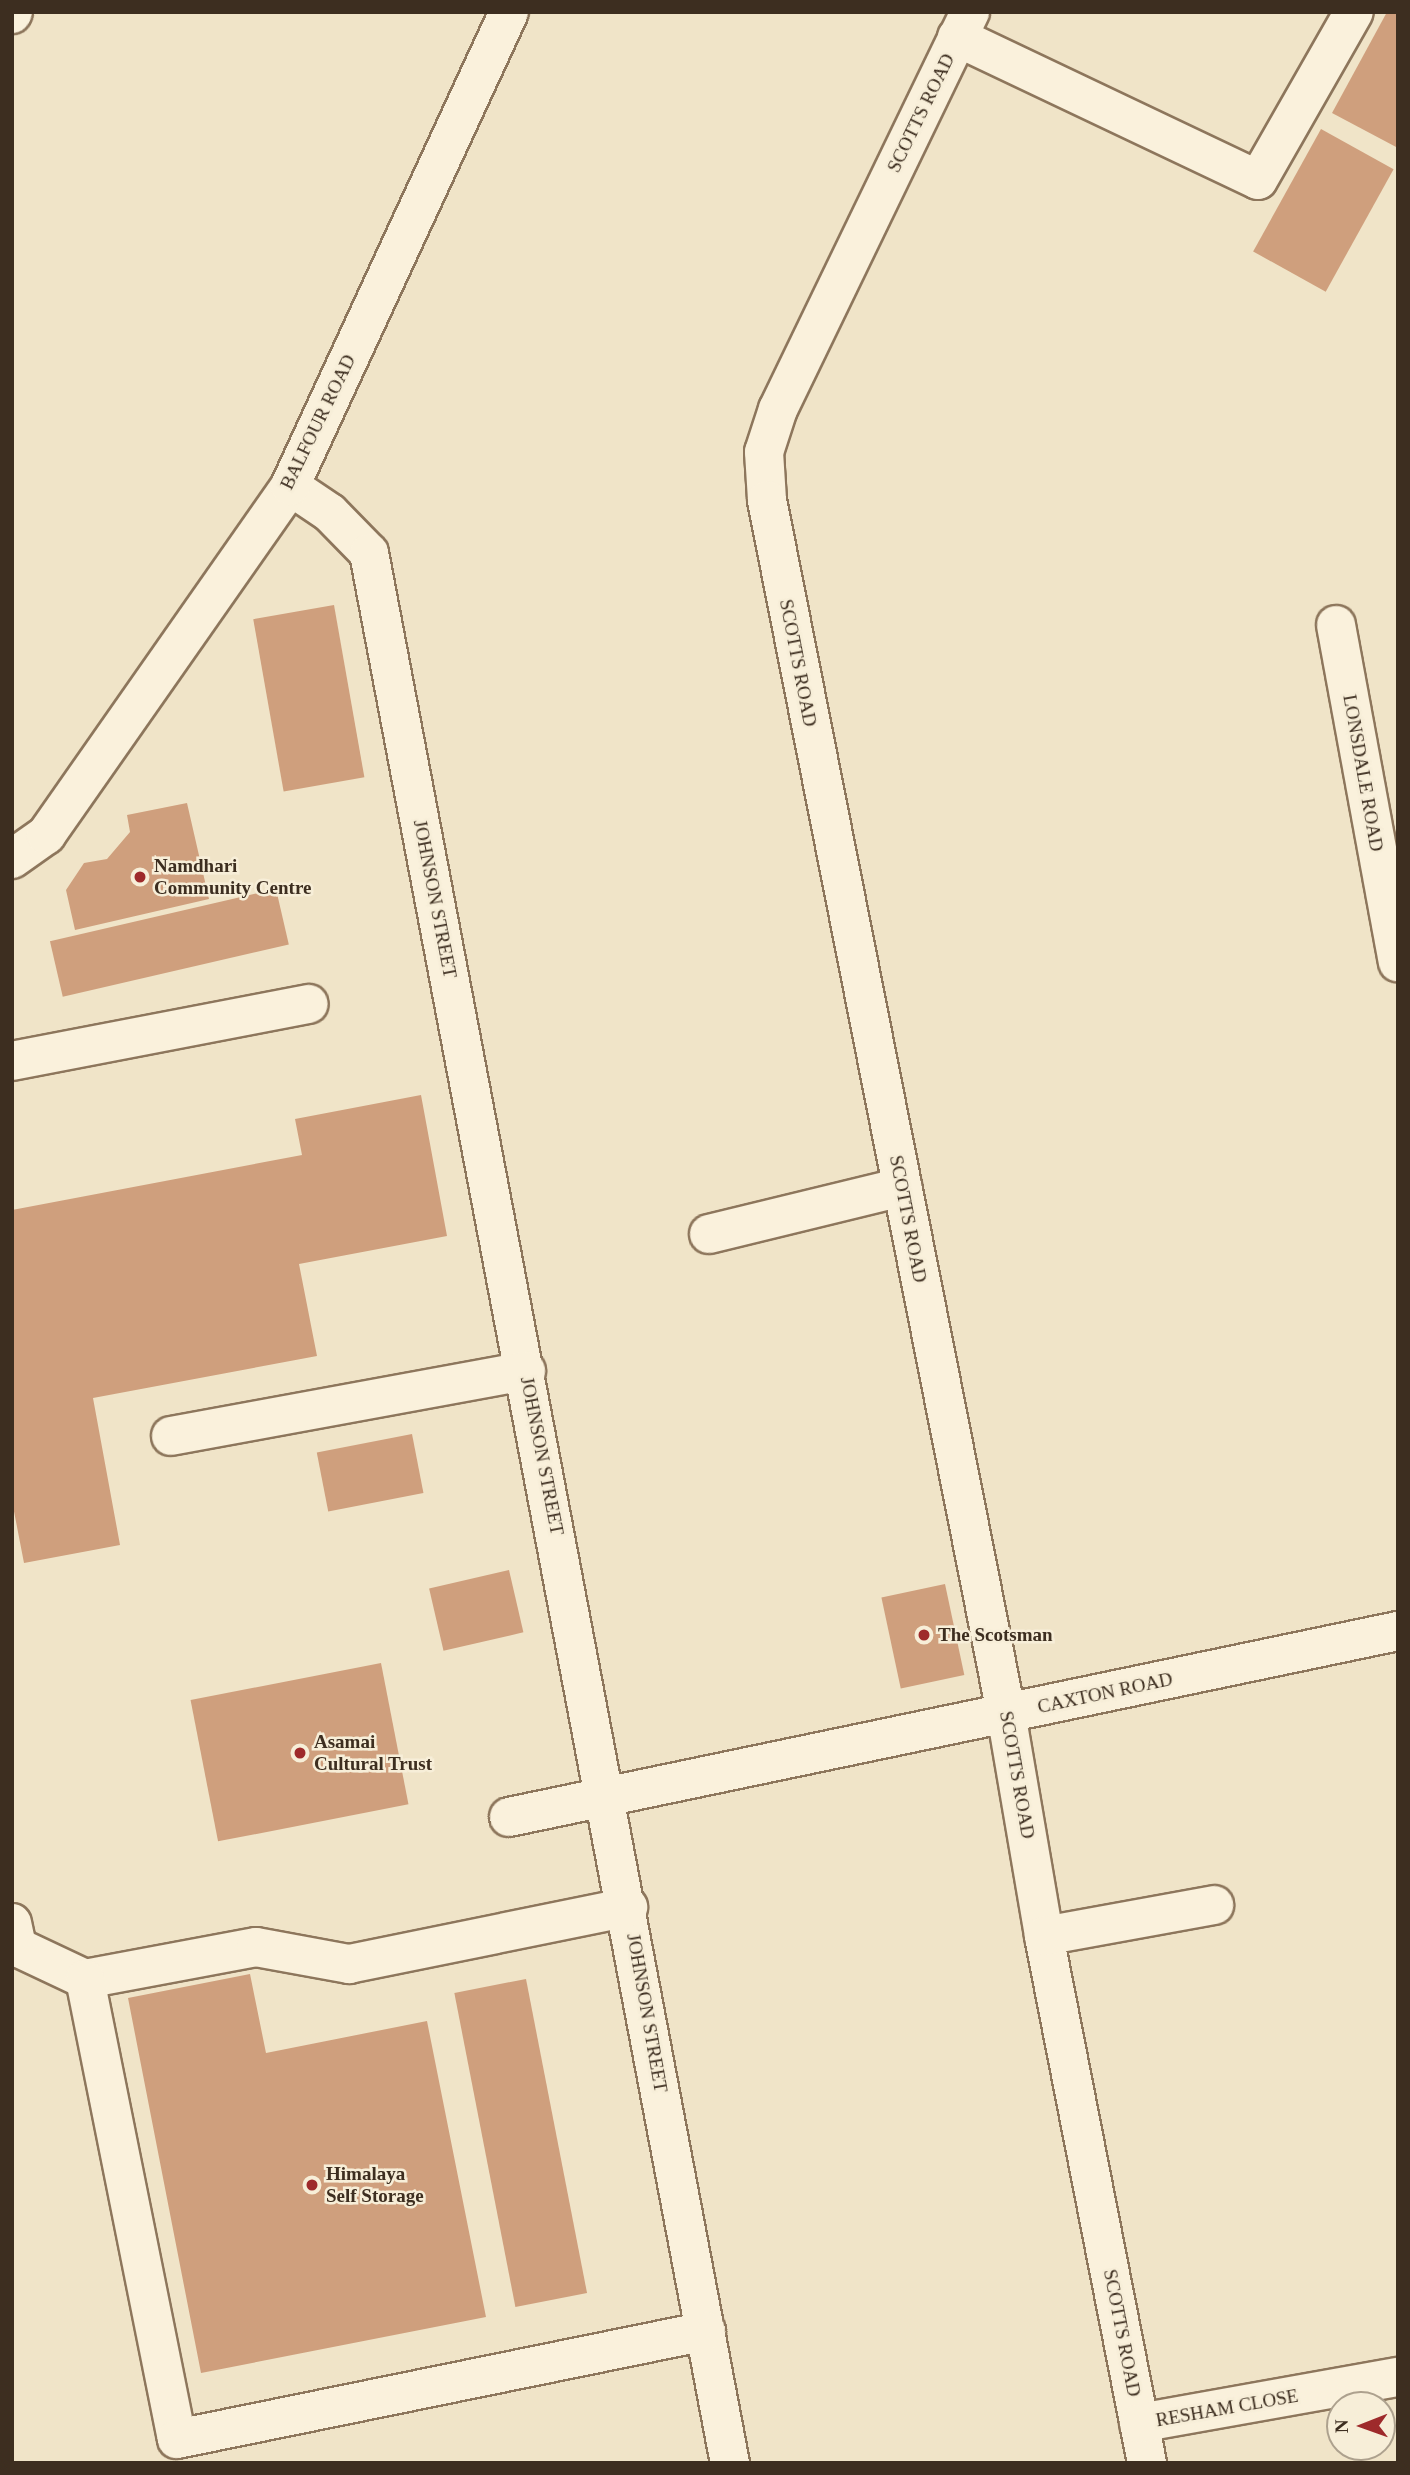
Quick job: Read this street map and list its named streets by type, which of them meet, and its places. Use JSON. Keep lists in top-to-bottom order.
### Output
{
  "streets": {
    "street": [
      "SCOTTS ROAD",
      "BALFOUR ROAD",
      "LONSDALE ROAD",
      "JOHNSON STREET",
      "CAXTON ROAD",
      "RESHAM CLOSE"
    ]
  },
  "crossings": [
    ["SCOTTS ROAD", "CAXTON ROAD"],
    ["SCOTTS ROAD", "RESHAM CLOSE"],
    ["BALFOUR ROAD", "JOHNSON STREET"],
    ["JOHNSON STREET", "CAXTON ROAD"]
  ],
  "places": [
    "Namdhari Community Centre",
    "The Scotsman",
    "Asamai Cultural Trust",
    "Himalaya Self Storage"
  ],
  "north": "left"
}
